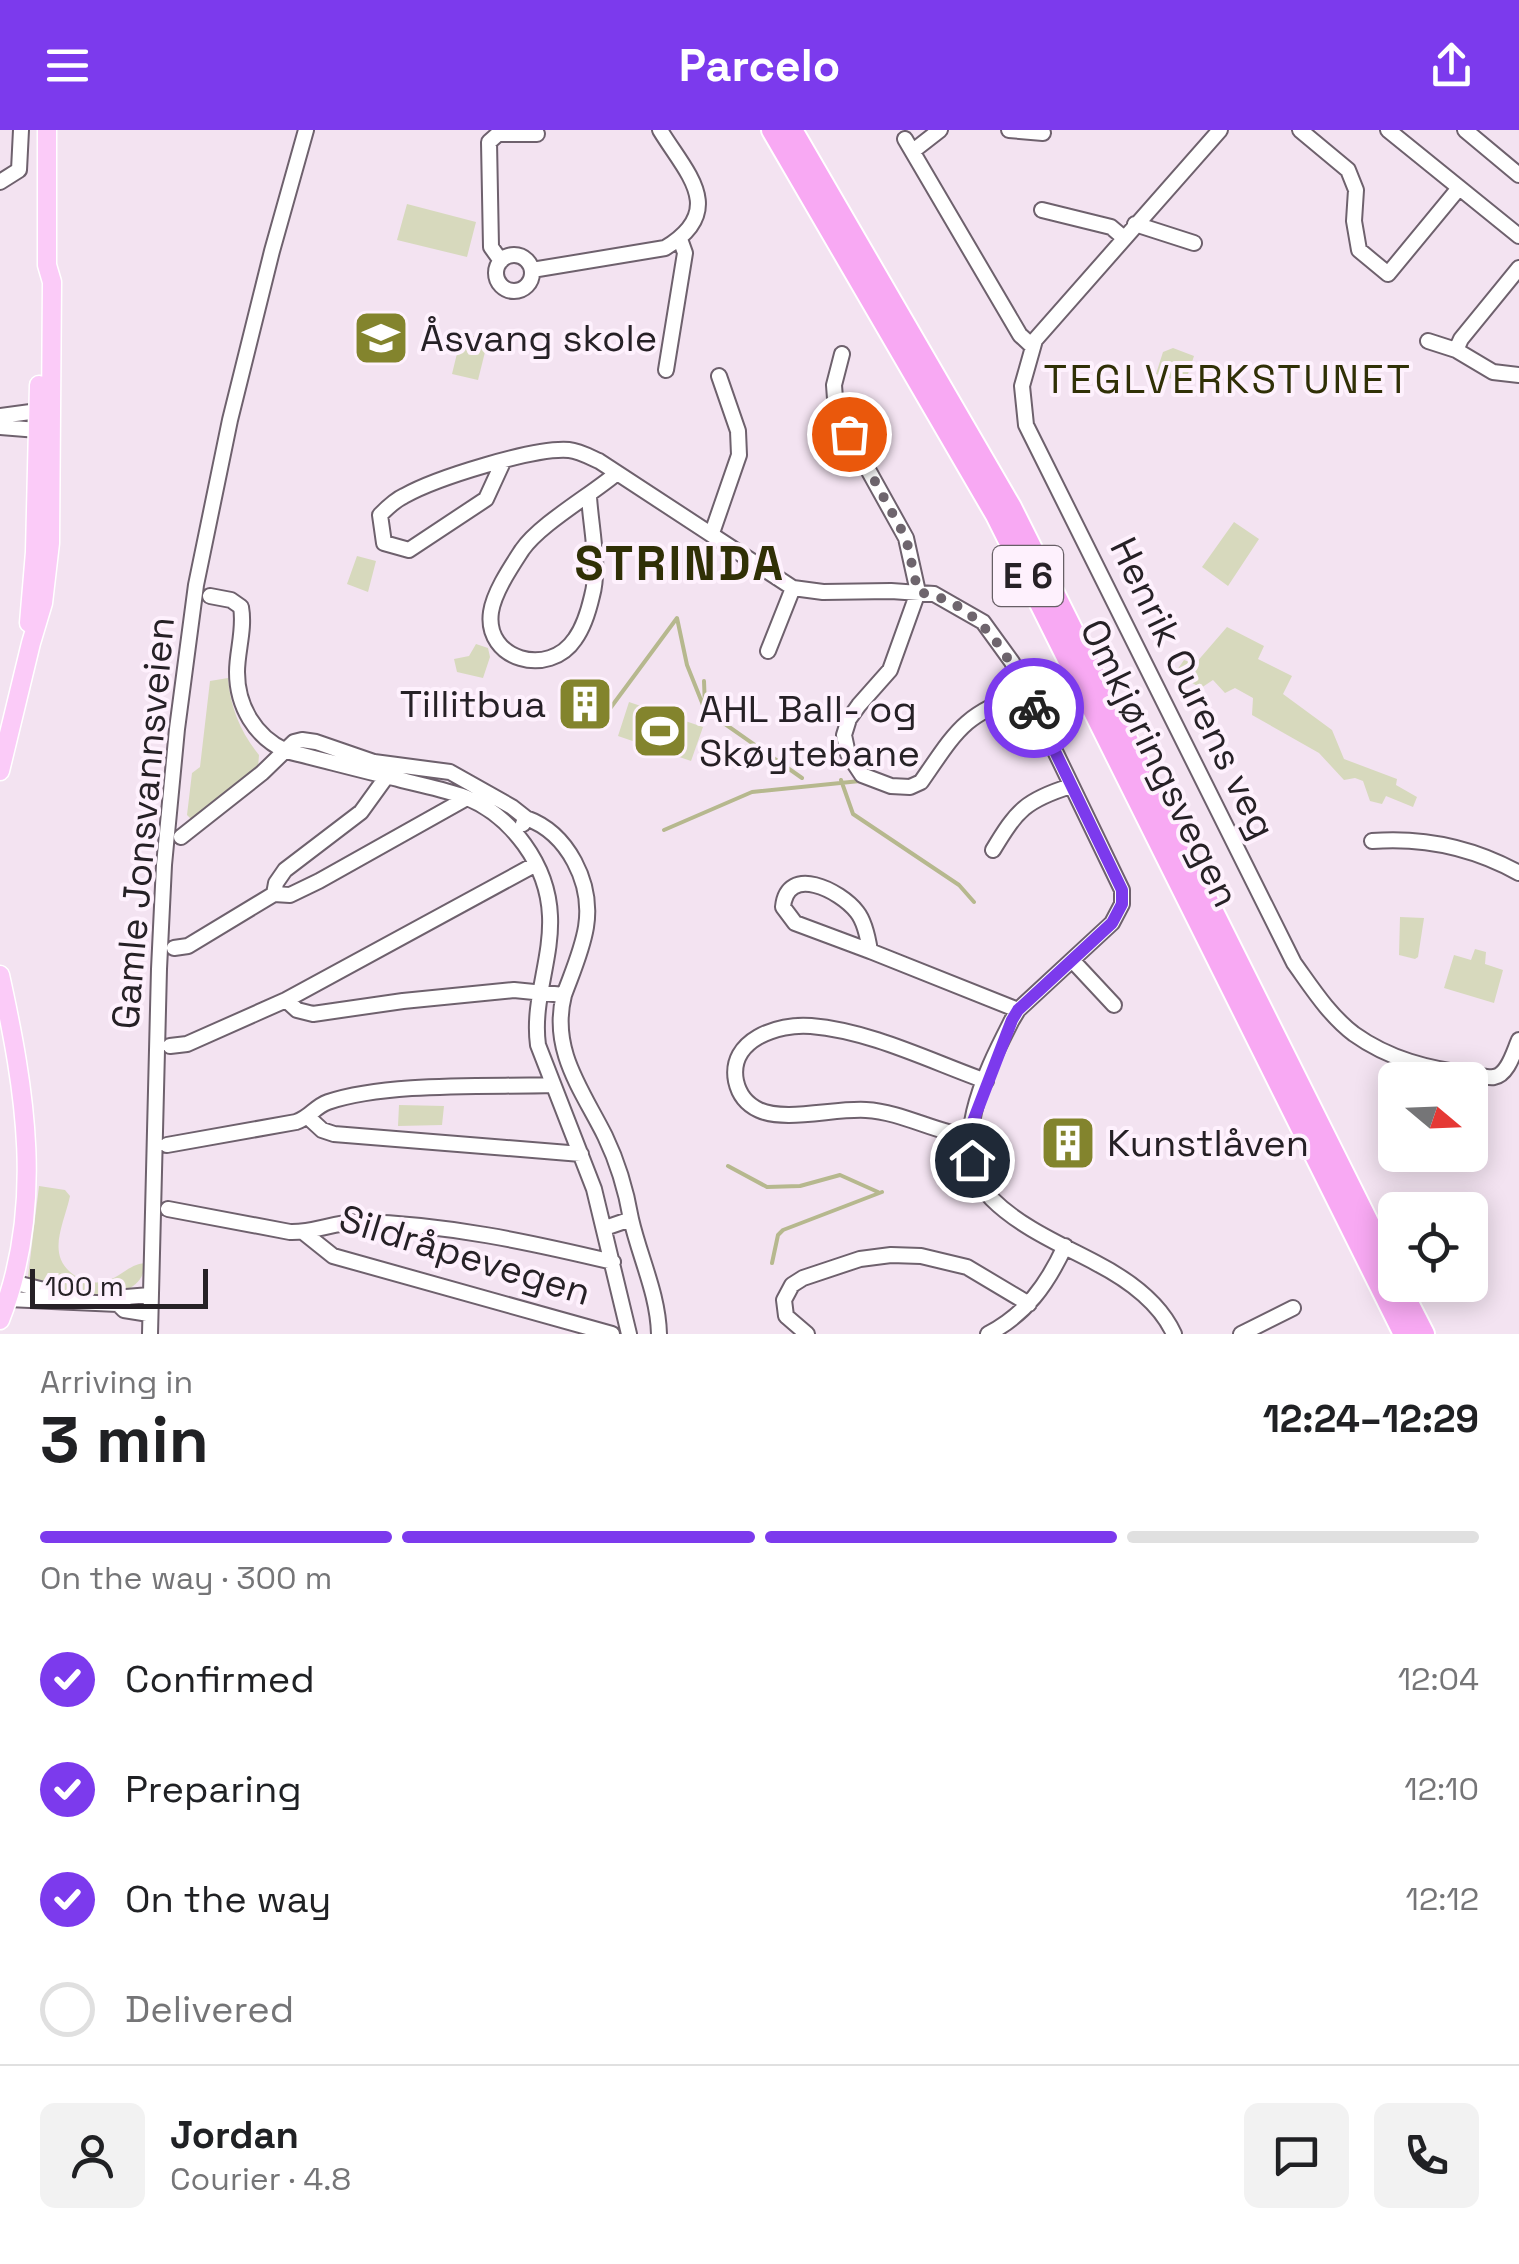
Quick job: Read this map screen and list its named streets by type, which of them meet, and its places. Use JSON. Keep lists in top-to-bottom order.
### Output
{
  "streets": {
    "highway": ["E 6", "Omkjøringsvegen"],
    "street": ["Henrik Ourens veg", "Gamle Jonsvannsveien", "Sildråpevegen"]
  },
  "districts": ["TEGLVERKSTUNET", "STRINDA"],
  "places": {
    "school or university": ["Åsvang skole"],
    "building": ["Tillitbua", "Kunstlåven"],
    "sports": ["AHL Ball- og Skøytebane"]
  },
  "scale_bar": "100 m",
  "north": "right",
  "page": {
    "header": "Parcelo",
    "scale": "100 m",
    "heading": ["3 min", "Arriving in", "12:24–12:29"],
    "panel": ["Jordan", "Courier · 4.8"],
    "bar": "On the way · 300 m",
    "list": [
      ["Confirmed", "12:04"],
      ["Preparing", "12:10"],
      ["On the way", "12:12"],
      "Delivered"
    ]
  }
}
